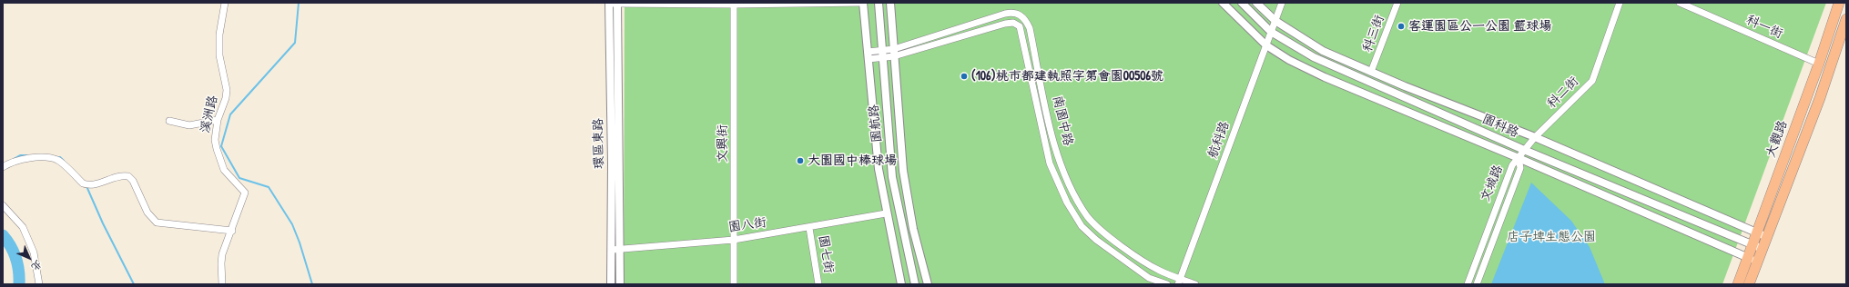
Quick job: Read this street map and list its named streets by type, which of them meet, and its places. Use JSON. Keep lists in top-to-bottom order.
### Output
{
  "streets": {
    "main road": ["大觀路"],
    "street": [
      "科一街",
      "科三街",
      "科二街",
      "溪洲路",
      "南園中路",
      "園航路",
      "園科路",
      "航科路",
      "環區東路",
      "文興街",
      "文城路",
      "園八街",
      "園七街"
    ]
  },
  "crossings": [
    ["科一街", "大觀路"],
    ["科二街", "園科路"],
    ["科二街", "文城路"],
    ["南園中路", "園航路"],
    ["南園中路", "航科路"],
    ["園科路", "大觀路"],
    ["園科路", "航科路"],
    ["環區東路", "園八街"],
    ["文興街", "園八街"],
    ["園八街", "園七街"]
  ],
  "parks": ["店子埤生態公園"],
  "places": ["客運園區公一公園 籃球場", "(106)桃市都建執照字第會園00506號", "大園國中棒球場"],
  "north": "bottom right"
}
